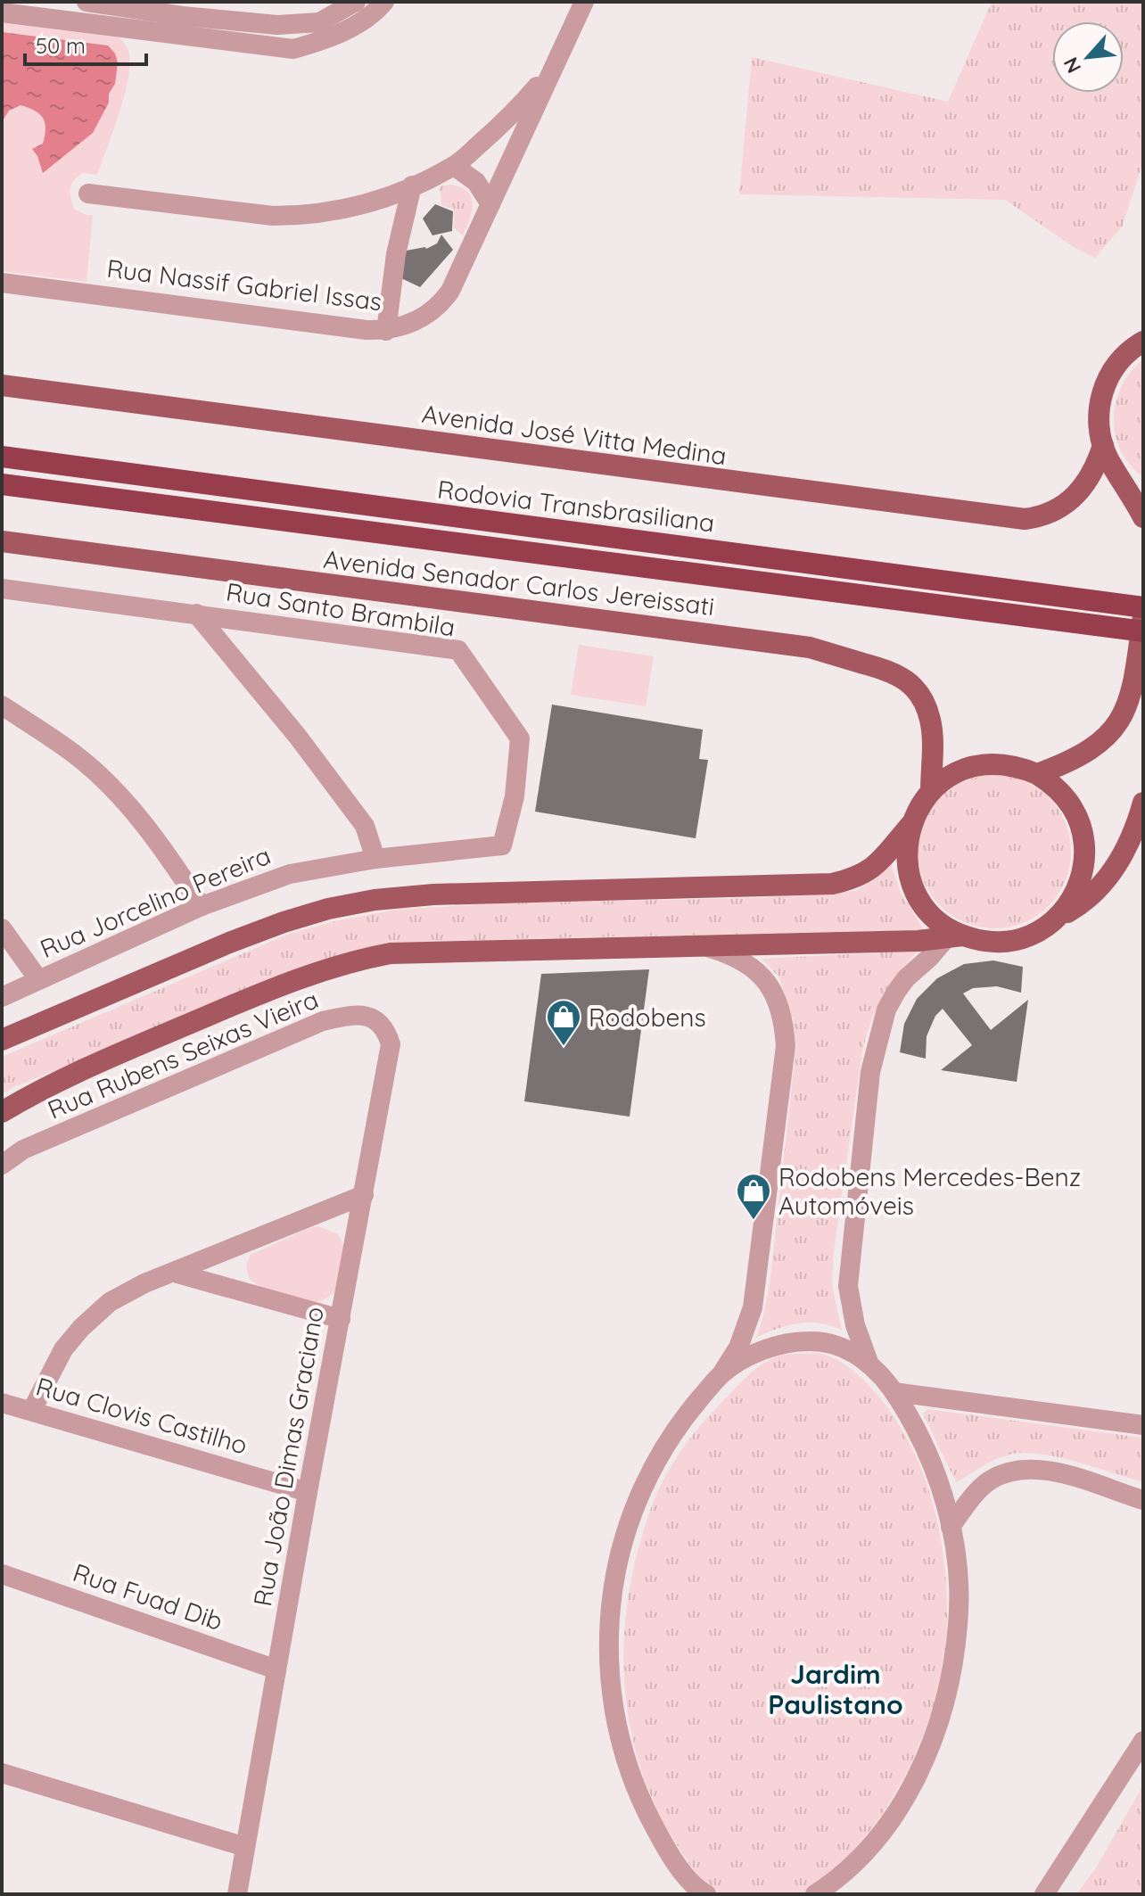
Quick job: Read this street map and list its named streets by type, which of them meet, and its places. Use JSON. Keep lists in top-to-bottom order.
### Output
{
  "streets": {
    "highway": ["Rodovia Transbrasiliana"],
    "main road": ["Avenida José Vitta Medina", "Avenida Senador Carlos Jereissati"],
    "street": [
      "Rua Nassif Gabriel Issas",
      "Rua Santo Brambila",
      "Rua Jorcelino Pereira",
      "Rua Rubens Seixas Vieira",
      "Rua Clovis Castilho",
      "Rua João Dimas Graciano",
      "Rua Fuad Dib"
    ]
  },
  "crossings": [
    ["Rua Santo Brambila", "Rua Jorcelino Pereira"],
    ["Rua Rubens Seixas Vieira", "Rua João Dimas Graciano"],
    ["Rua Clovis Castilho", "Rua João Dimas Graciano"],
    ["Rua João Dimas Graciano", "Rua Fuad Dib"]
  ],
  "districts": ["Jardim Paulistano"],
  "places": {
    "shop": ["Rodobens", "Rodobens Mercedes-Benz Automóveis"]
  },
  "scale_bar": "50 m",
  "north": "bottom left"
}
